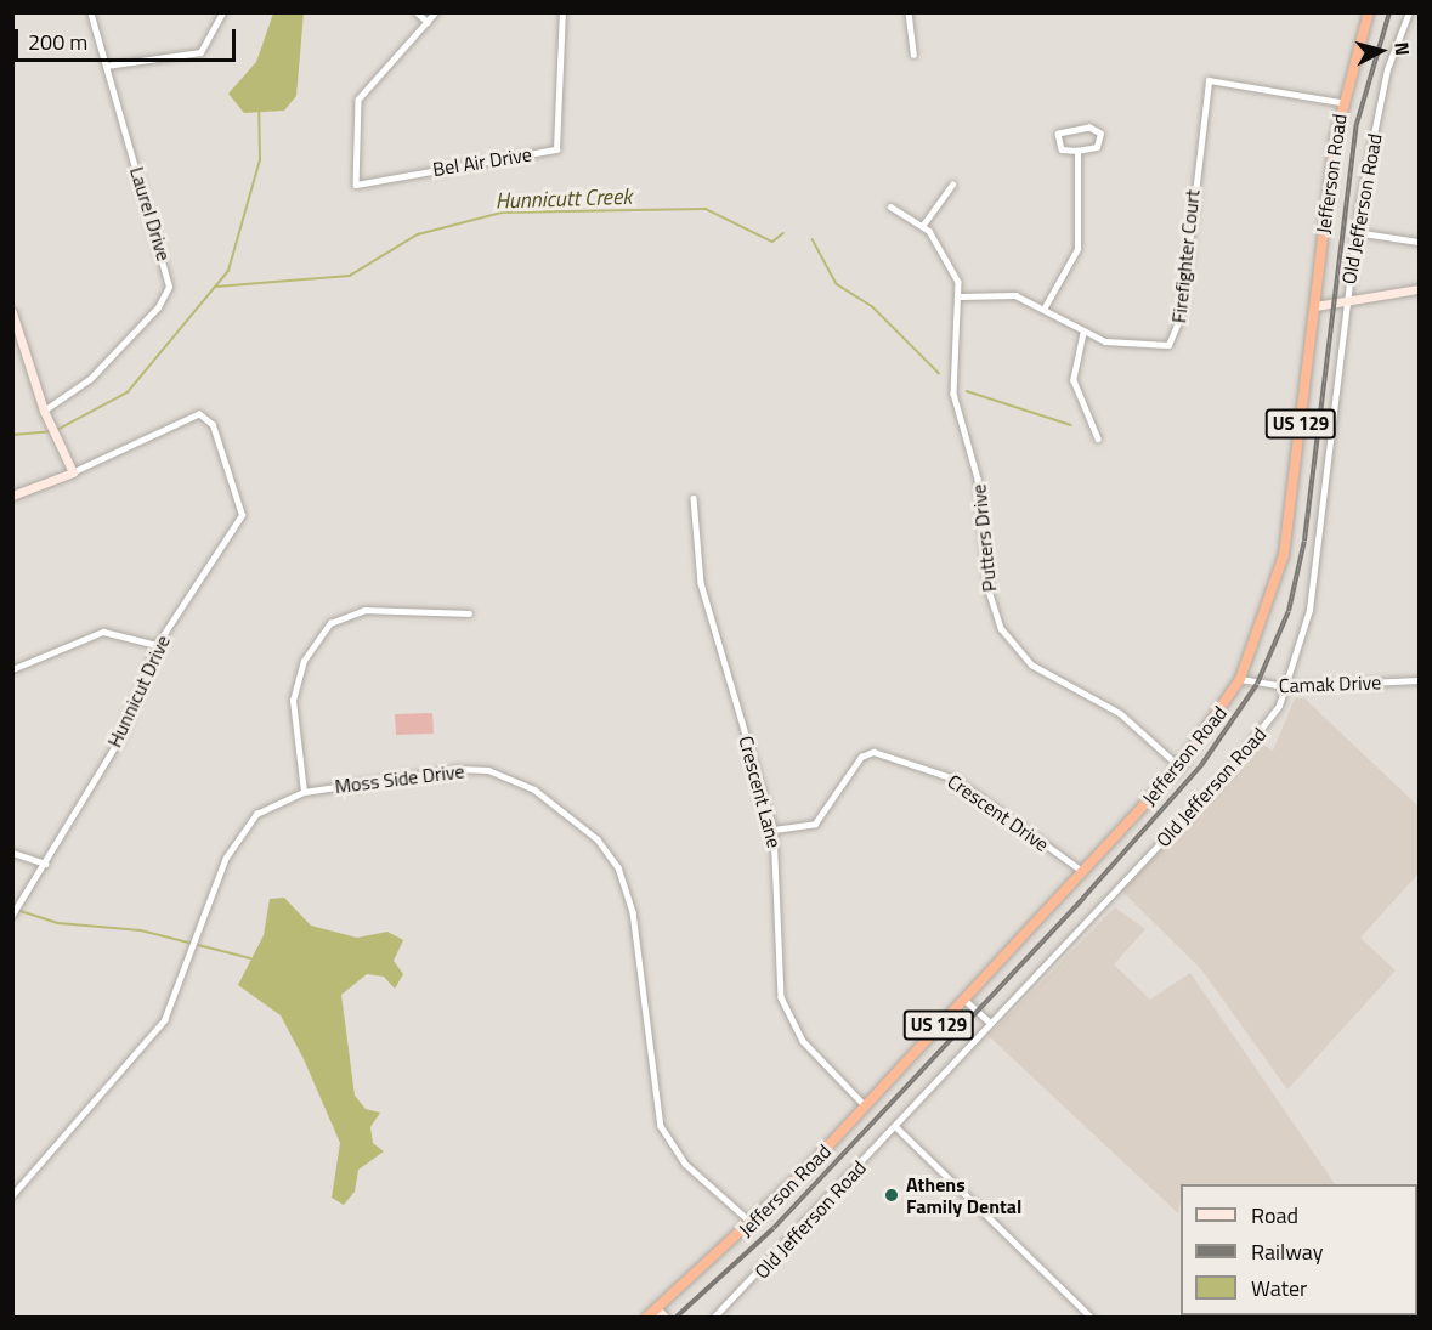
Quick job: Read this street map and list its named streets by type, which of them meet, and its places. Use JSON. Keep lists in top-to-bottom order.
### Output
{
  "streets": {
    "highway": ["Jefferson Road", "US 129"],
    "street": [
      "Bel Air Drive",
      "Old Jefferson Road",
      "Laurel Drive",
      "Firefighter Court",
      "Putters Drive",
      "Camak Drive",
      "Hunnicut Drive",
      "Moss Side Drive",
      "Crescent Lane",
      "Crescent Drive"
    ]
  },
  "crossings": [
    ["Jefferson Road", "Firefighter Court"],
    ["Jefferson Road", "Putters Drive"],
    ["Jefferson Road", "Camak Drive"],
    ["Jefferson Road", "Moss Side Drive"],
    ["Jefferson Road", "Crescent Lane"],
    ["Jefferson Road", "Crescent Drive"],
    ["Old Jefferson Road", "Camak Drive"],
    ["Firefighter Court", "Putters Drive"],
    ["Crescent Lane", "Crescent Drive"]
  ],
  "water": ["Hunnicutt Creek"],
  "places": ["Athens Family Dental"],
  "legend": ["Road", "Railway", "Water"],
  "scale_bar": "200 m",
  "north": "right"
}
